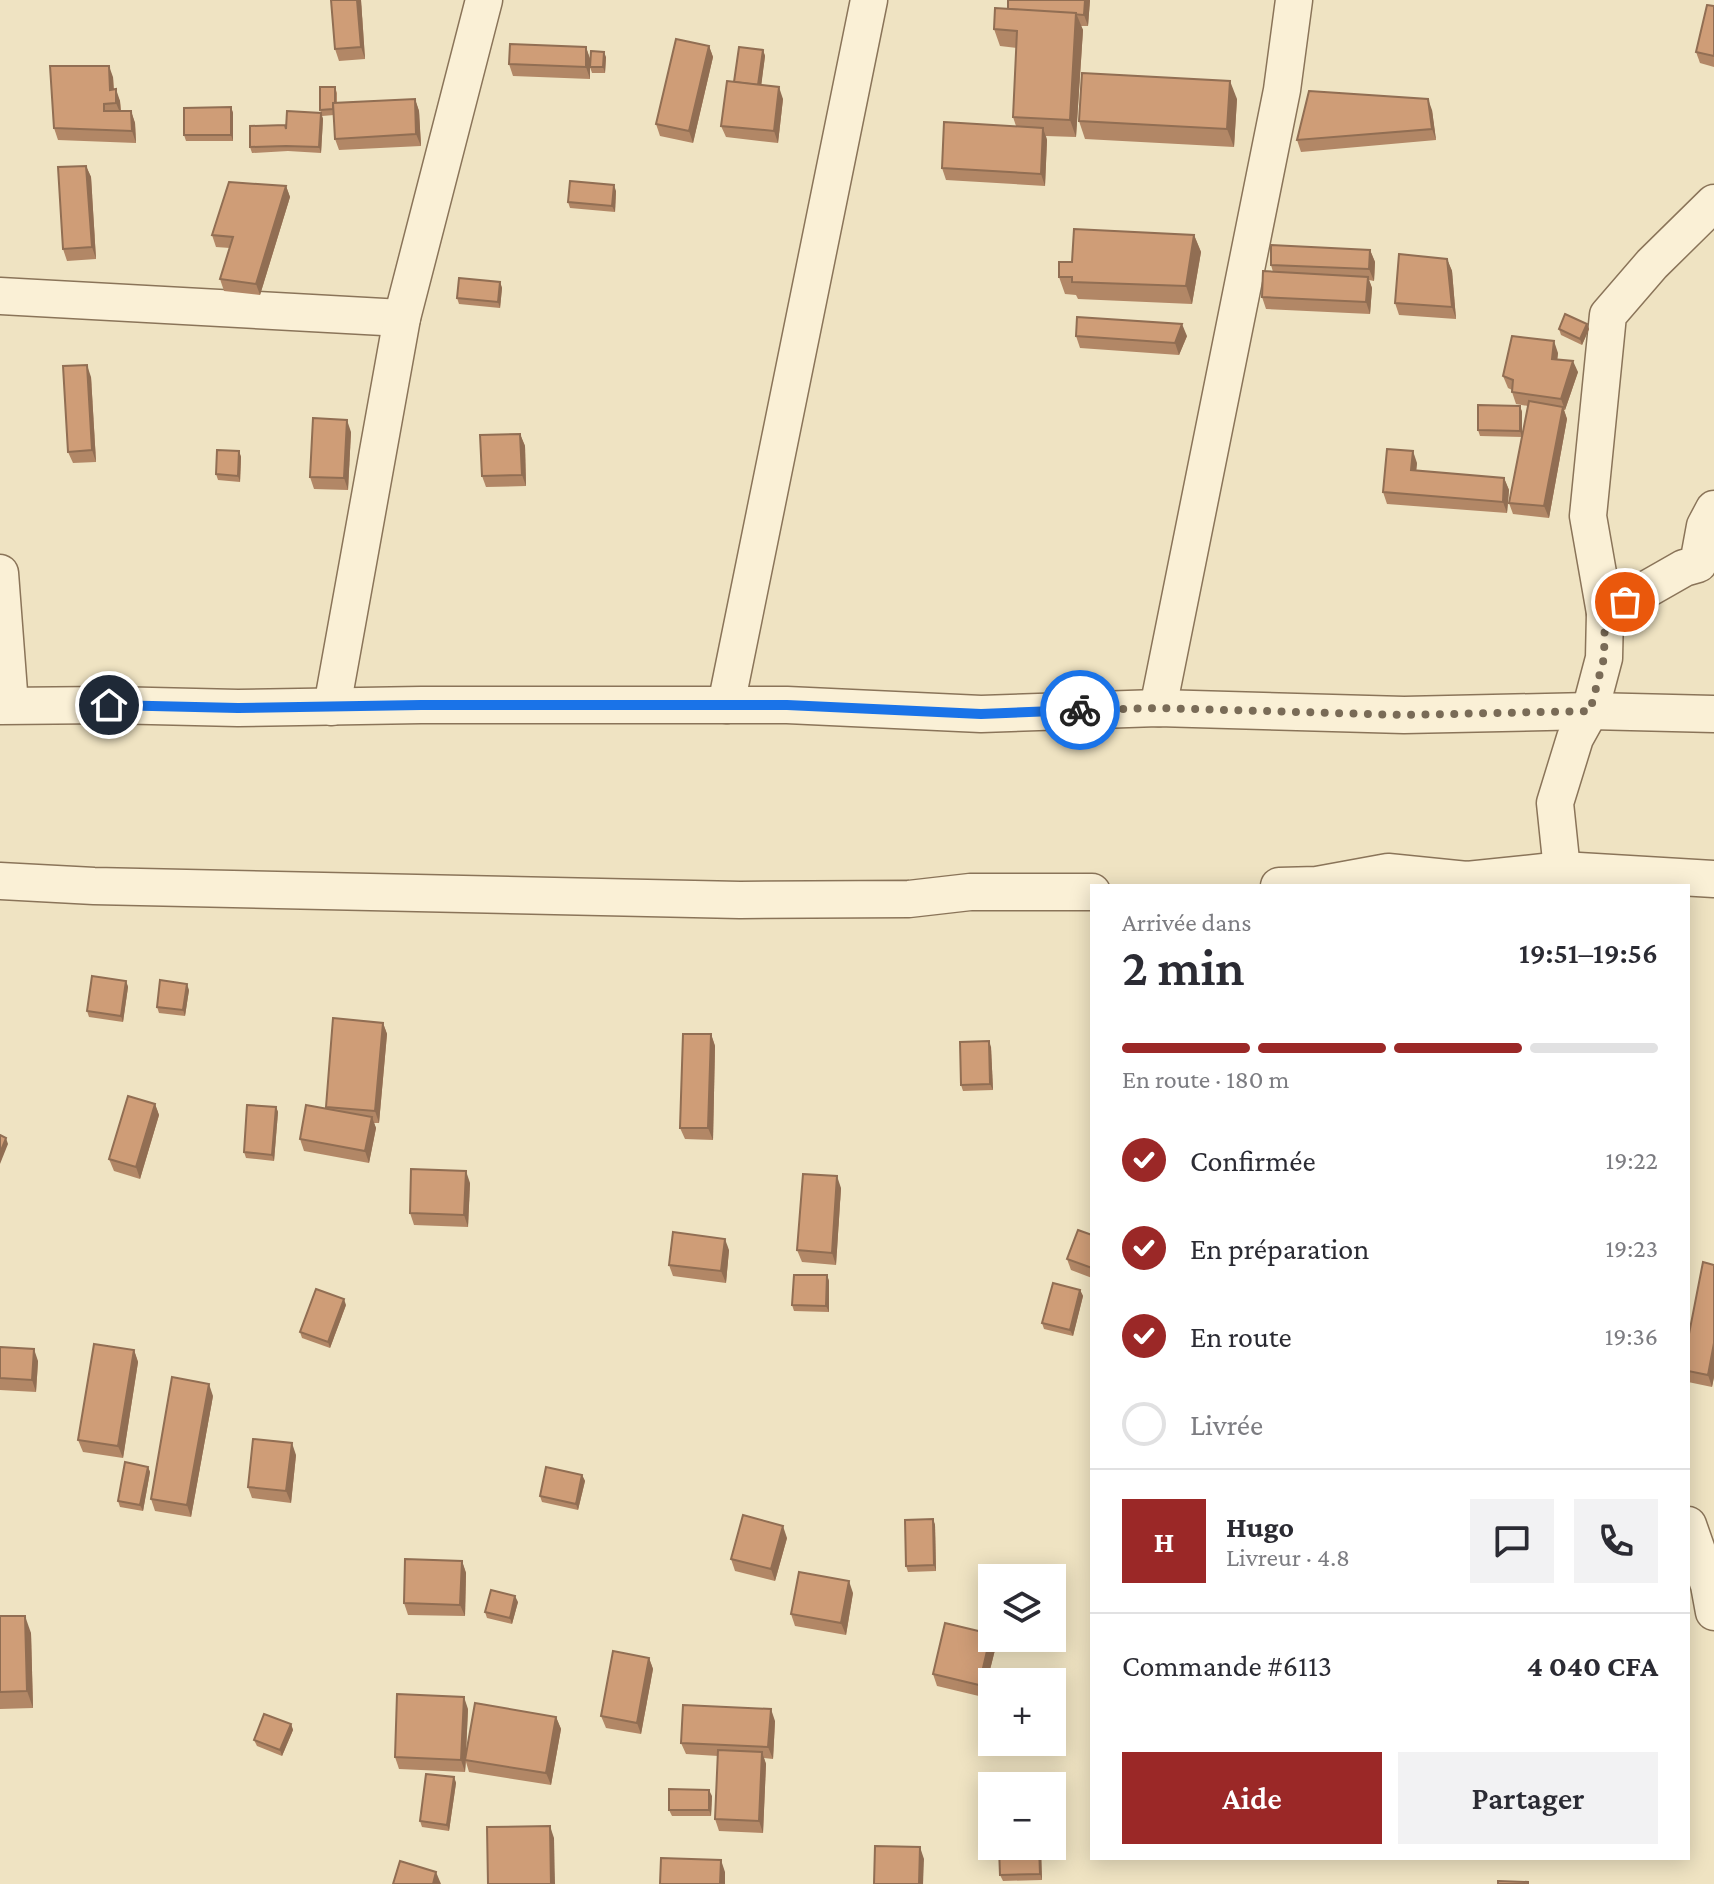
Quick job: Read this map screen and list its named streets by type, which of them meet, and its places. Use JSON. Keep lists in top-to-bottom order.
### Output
{
  "page": {
    "heading": ["2 min", "Arrivée dans", "19:51–19:56"],
    "panel": [
      "Hugo",
      "Livreur · 4.8",
      "Commande #6113",
      "4 040 CFA"
    ],
    "bar": "En route · 180 m",
    "list": [
      ["Confirmée", "19:22"],
      ["En préparation", "19:23"],
      ["En route", "19:36"],
      "Livrée"
    ],
    "round": "H",
    "map_buttons": ["+", "−"],
    "buttons": ["Aide", "Partager"]
  }
}
